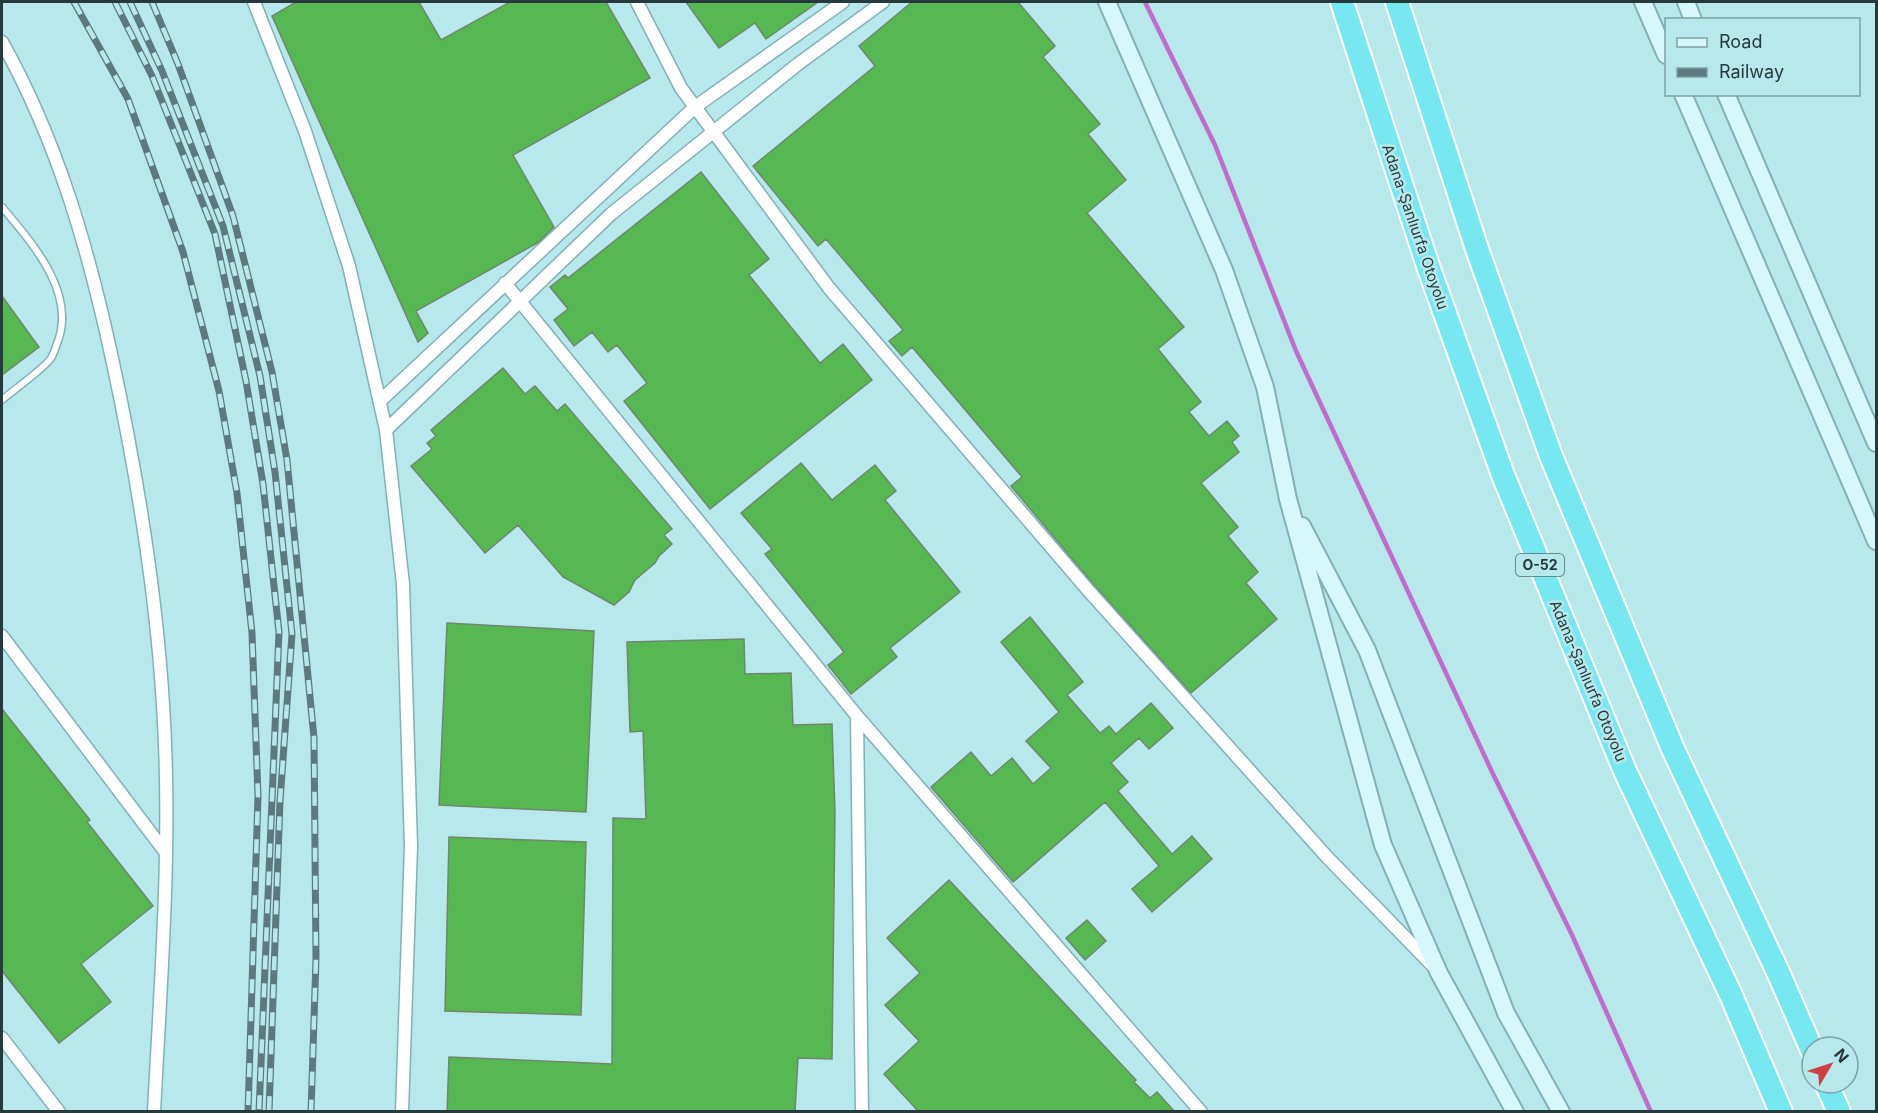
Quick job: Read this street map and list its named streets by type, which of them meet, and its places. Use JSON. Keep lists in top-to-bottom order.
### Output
{
  "streets": {
    "highway": ["Adana-Şanlıurfa Otoyolu", "O-52"]
  },
  "legend": ["Road", "Railway"],
  "north": "top right"
}
